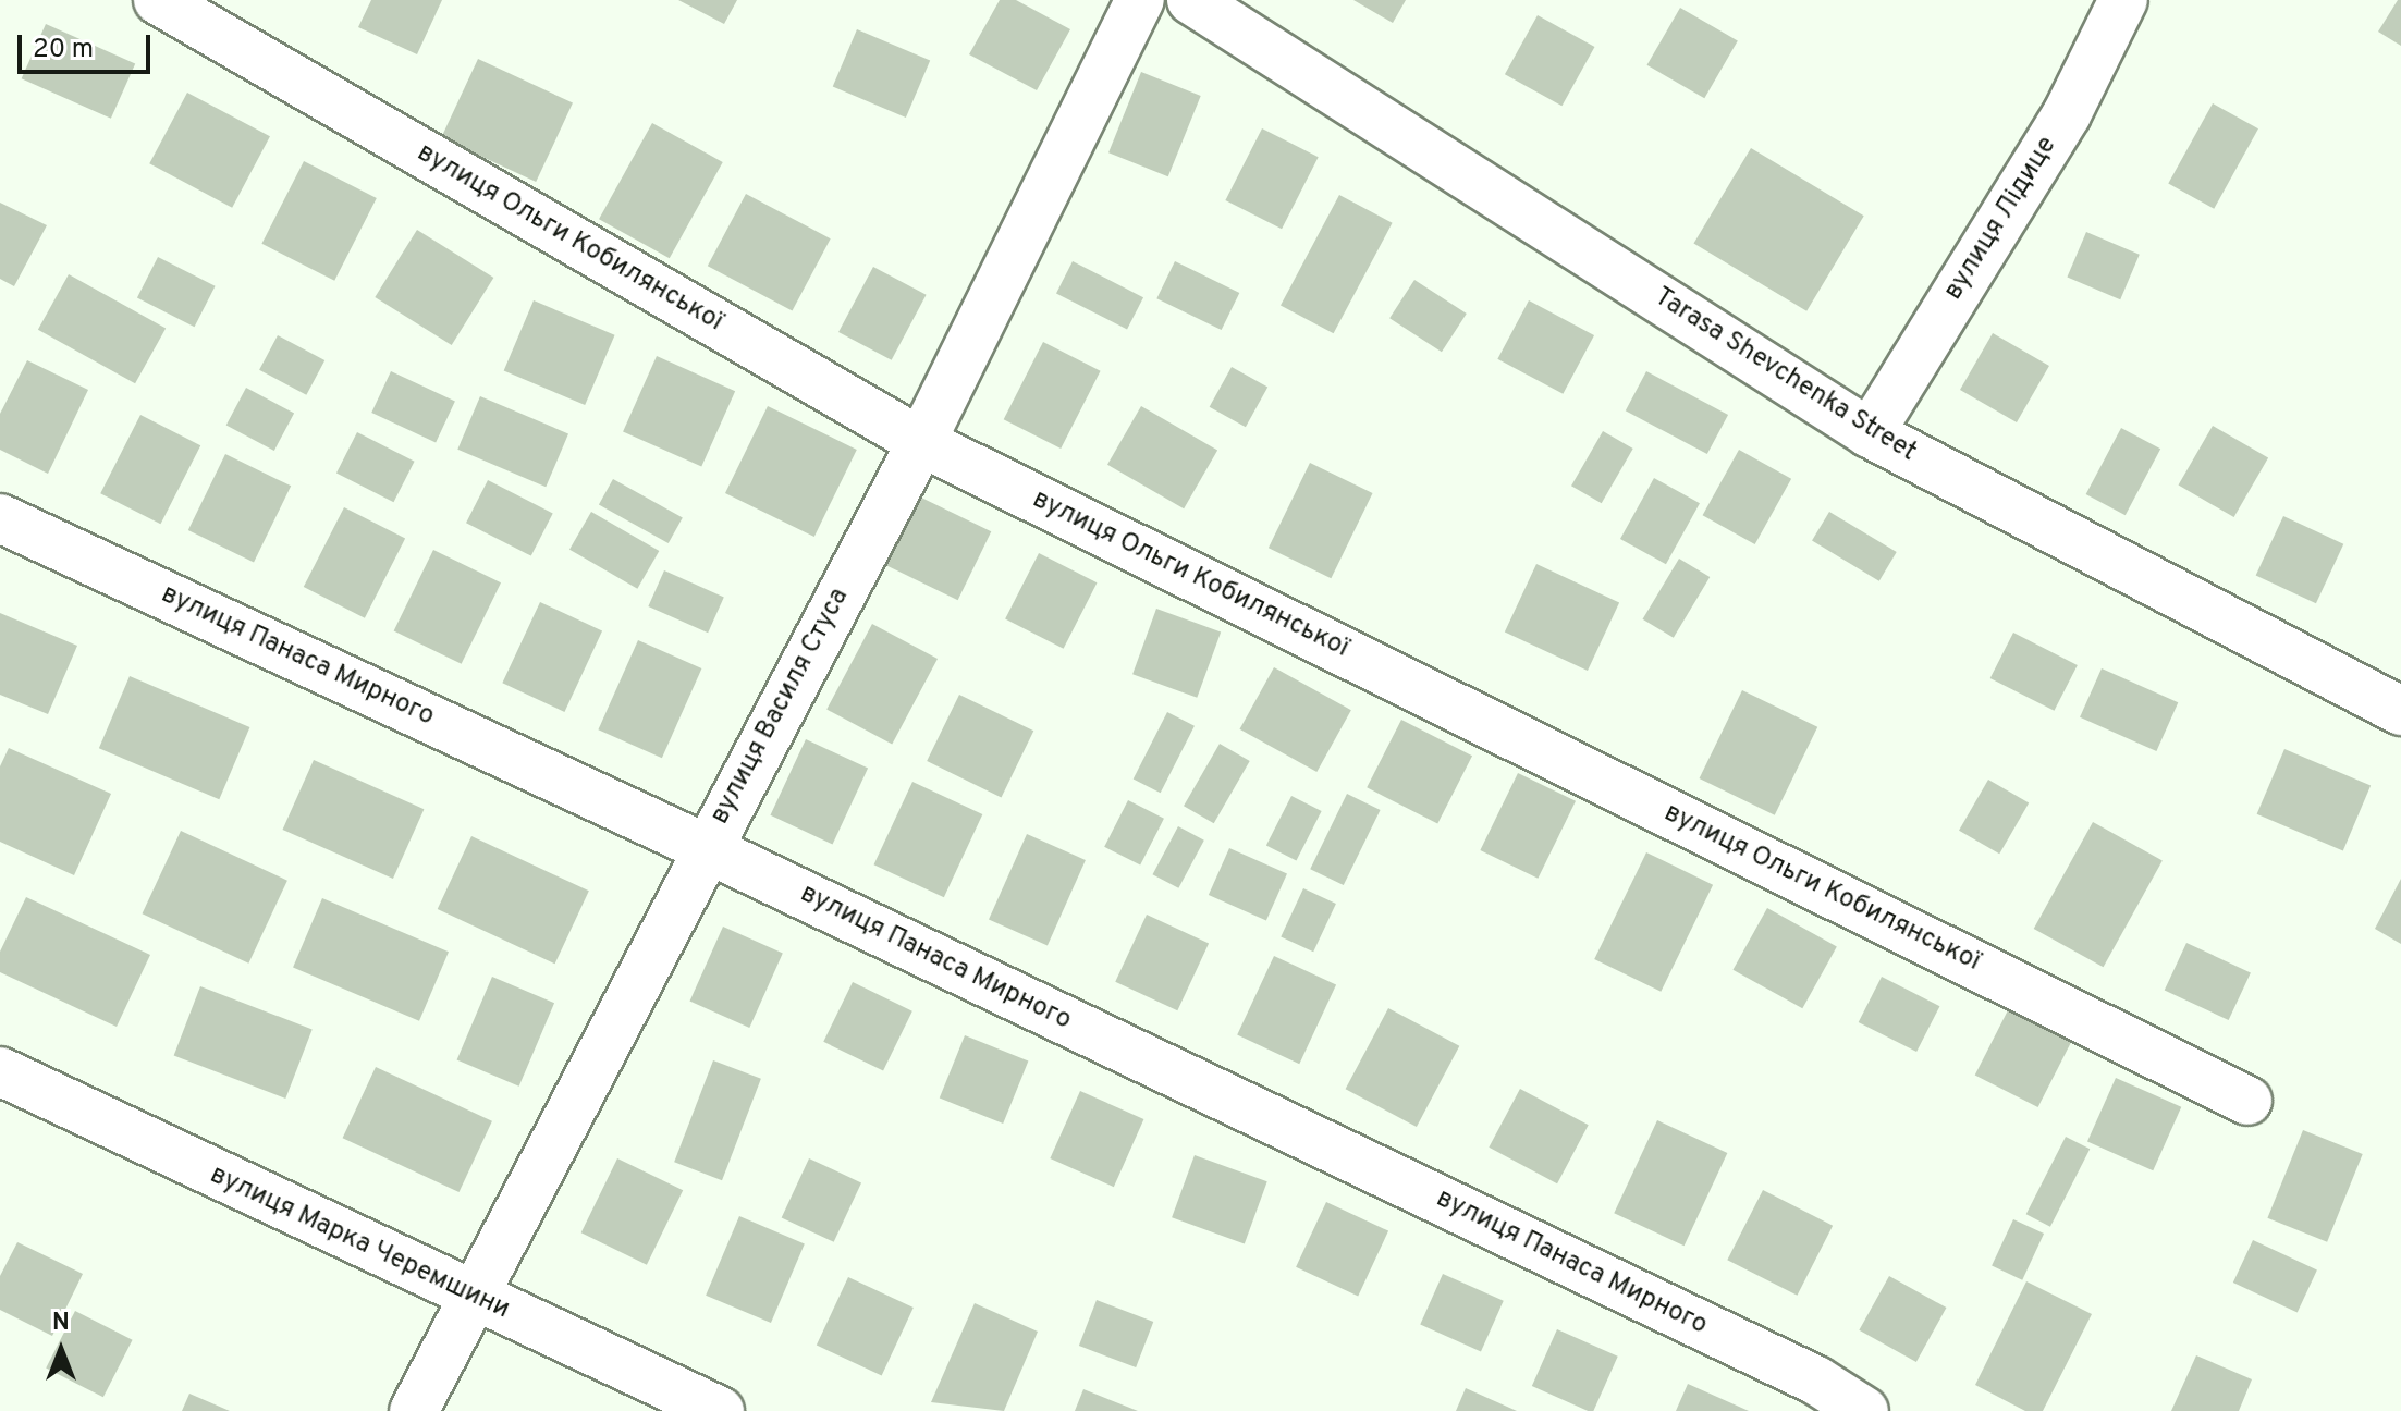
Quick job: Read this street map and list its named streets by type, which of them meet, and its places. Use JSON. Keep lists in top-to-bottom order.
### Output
{
  "streets": {
    "street": [
      "вулиця Лідице",
      "вулиця Ольги Кобилянської",
      "Tarasa Shevchenka Street",
      "вулиця Панаса Мирного",
      "вулиця Василя Стуса",
      "вулиця Марка Черемшини"
    ]
  },
  "crossings": [
    ["вулиця Лідице", "Tarasa Shevchenka Street"],
    ["вулиця Ольги Кобилянської", "вулиця Василя Стуса"],
    ["вулиця Панаса Мирного", "вулиця Василя Стуса"],
    ["вулиця Василя Стуса", "вулиця Марка Черемшини"]
  ],
  "scale_bar": "20 m",
  "north": "top"
}
